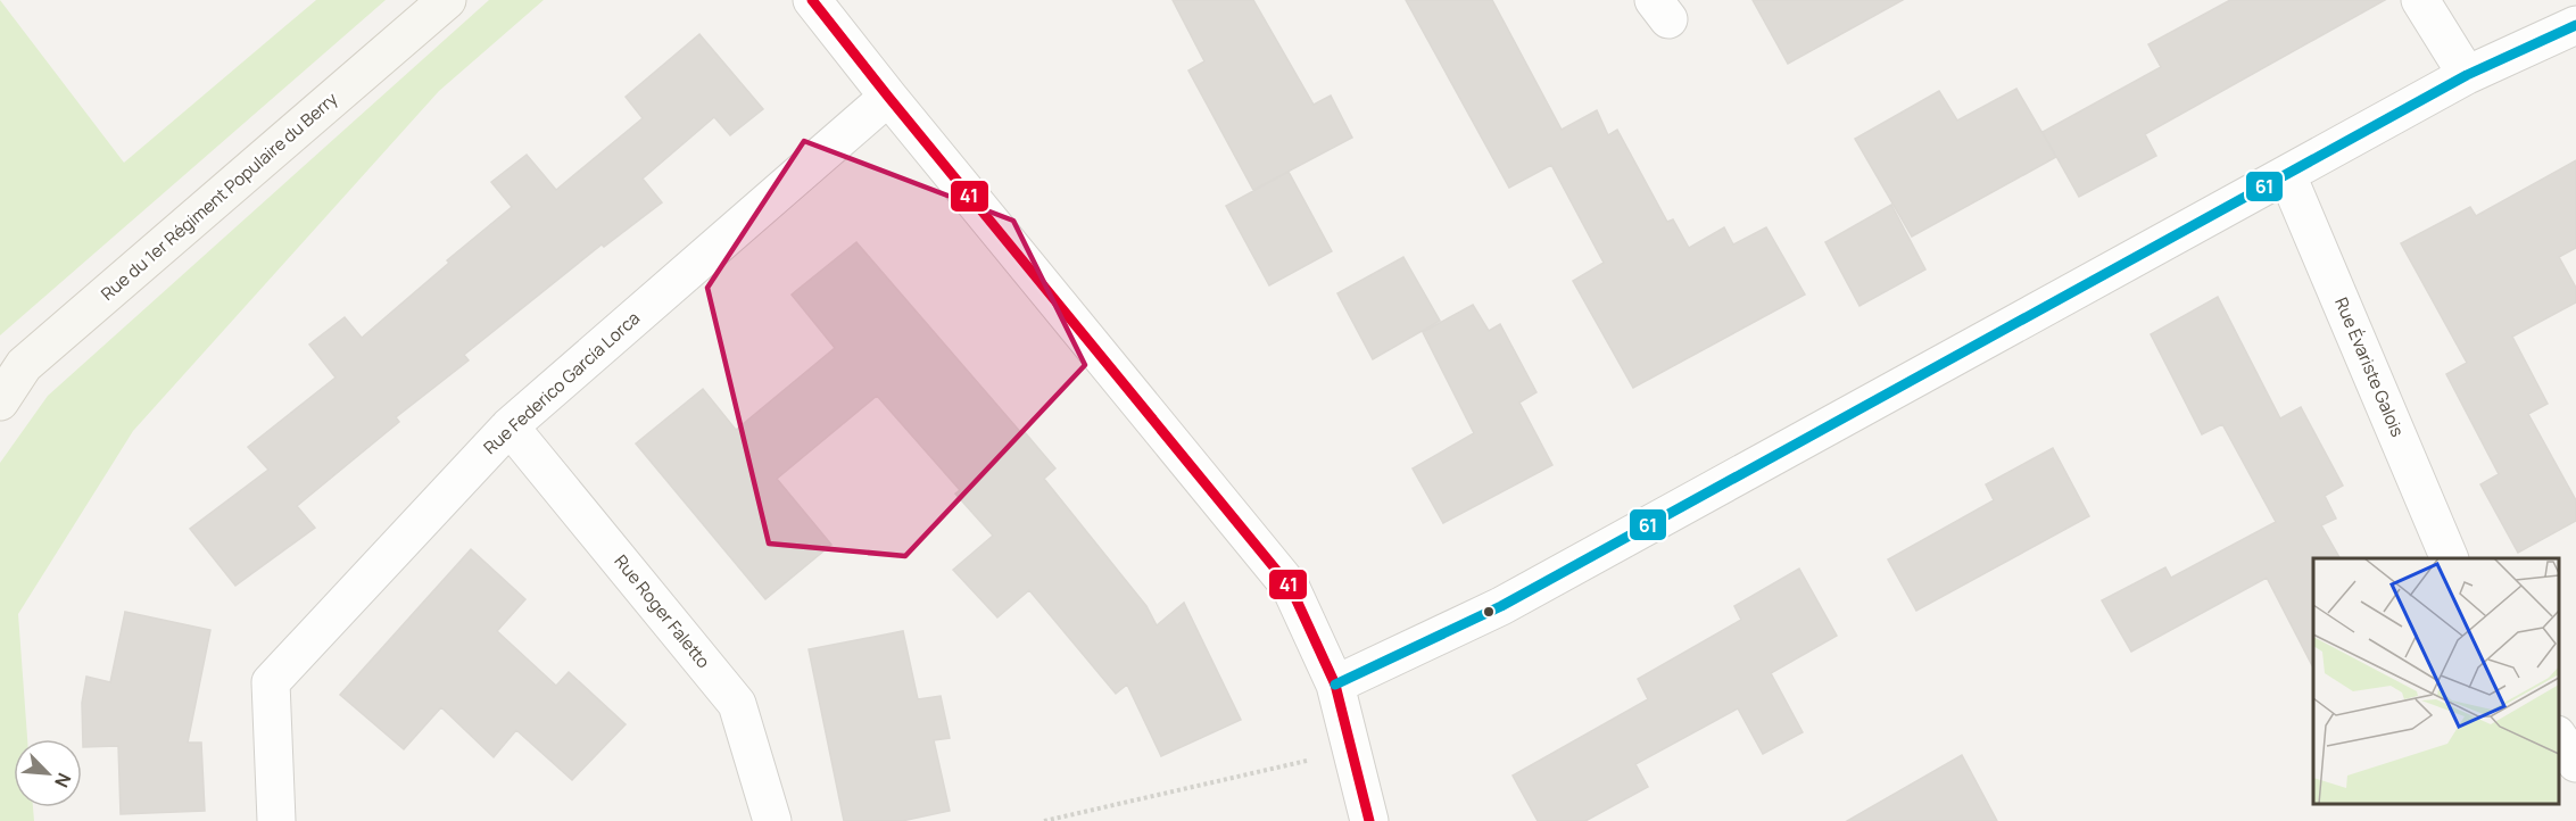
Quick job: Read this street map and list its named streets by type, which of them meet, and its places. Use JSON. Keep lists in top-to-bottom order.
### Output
{
  "streets": {
    "main road": ["Rue du 1er Régiment Populaire du Berry"],
    "street": ["Rue Évariste Galois", "Rue Federico García Lorca", "Rue Roger Faletto"]
  },
  "crossings": [
    ["Rue Federico García Lorca", "Rue Roger Faletto"]
  ],
  "lines": ["transit line 41", "transit line 61"],
  "north": "bottom right"
}
